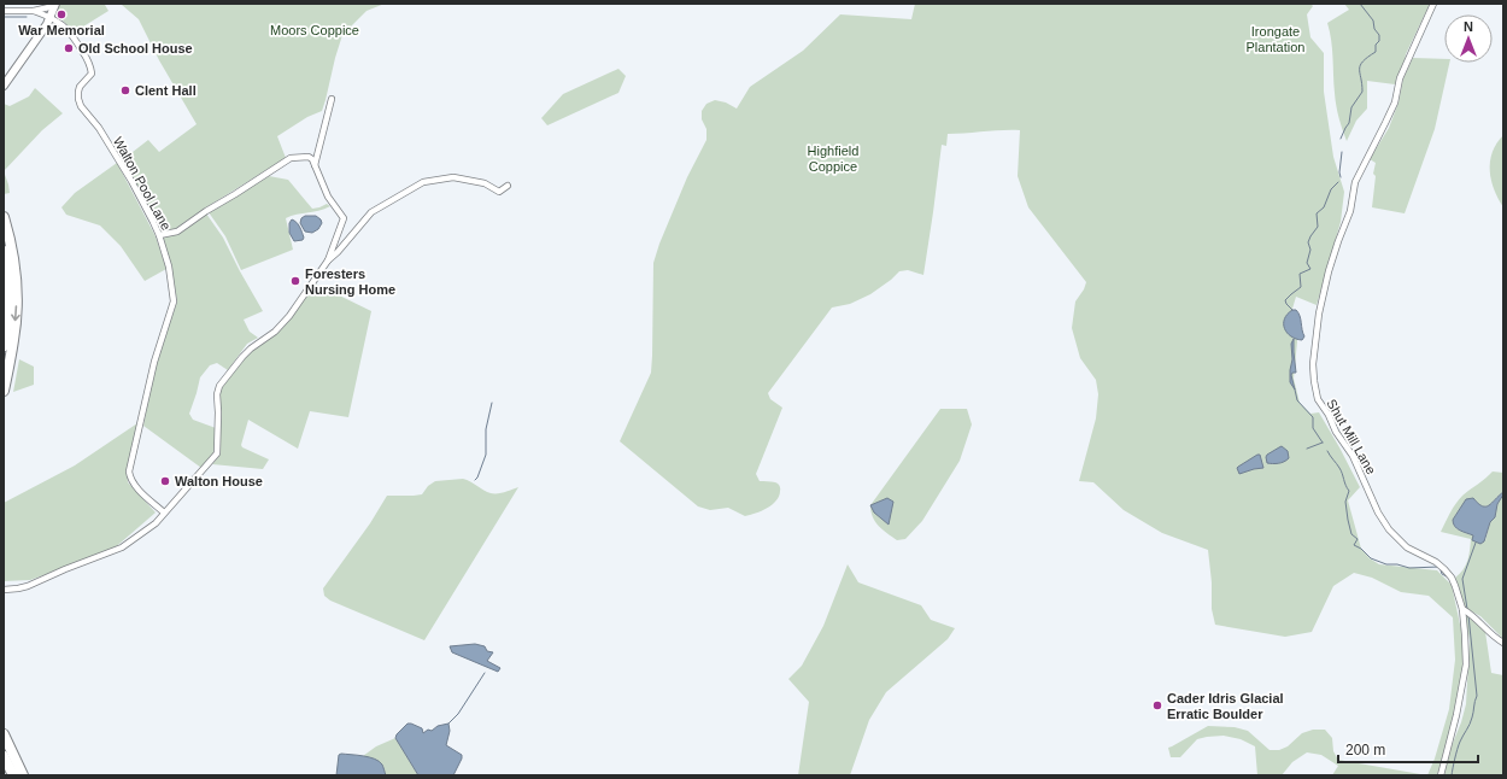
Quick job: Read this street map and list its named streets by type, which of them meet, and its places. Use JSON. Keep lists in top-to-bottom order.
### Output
{
  "streets": {
    "street": ["Walton Pool Lane", "Shut Mill Lane"]
  },
  "parks": ["Moors Coppice", "Irongate Plantation", "Highfield Coppice"],
  "places": [
    "War Memorial",
    "Old School House",
    "Clent Hall",
    "Foresters Nursing Home",
    "Walton House",
    "Cader Idris Glacial Erratic Boulder"
  ],
  "scale_bar": "200 m",
  "north": "top"
}
